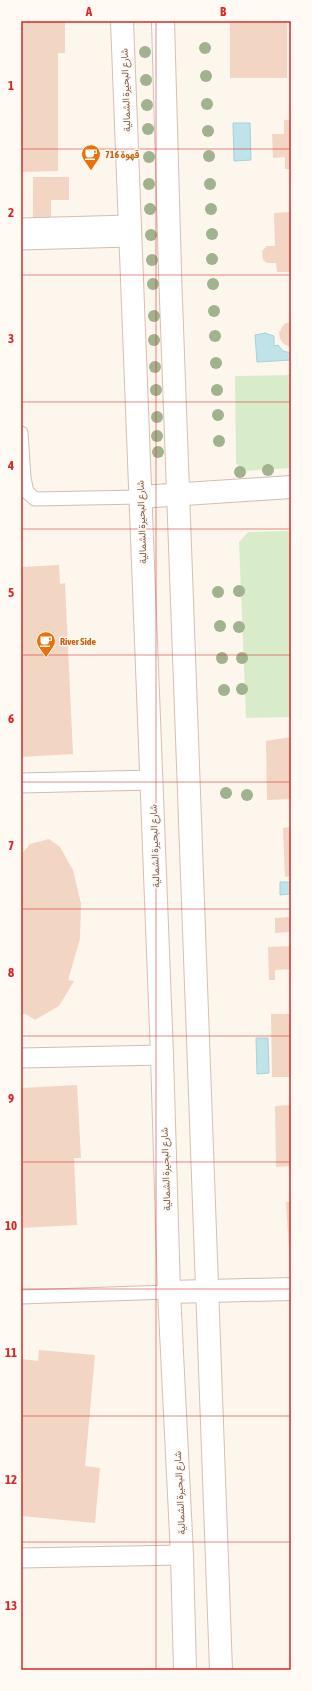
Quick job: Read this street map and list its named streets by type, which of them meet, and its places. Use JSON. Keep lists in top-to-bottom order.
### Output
{
  "streets": {
    "main road": ["شارع البحيرة الشمالية"]
  },
  "places": {
    "cafe": ["قهوة 716", "River Side"]
  },
  "grid": {
    "columns": ["A", "B"],
    "rows": [
      "1",
      "2",
      "3",
      "4",
      "5",
      "6",
      "7",
      "8",
      "9",
      "10",
      "11",
      "12",
      "13"
    ]
  }
}
